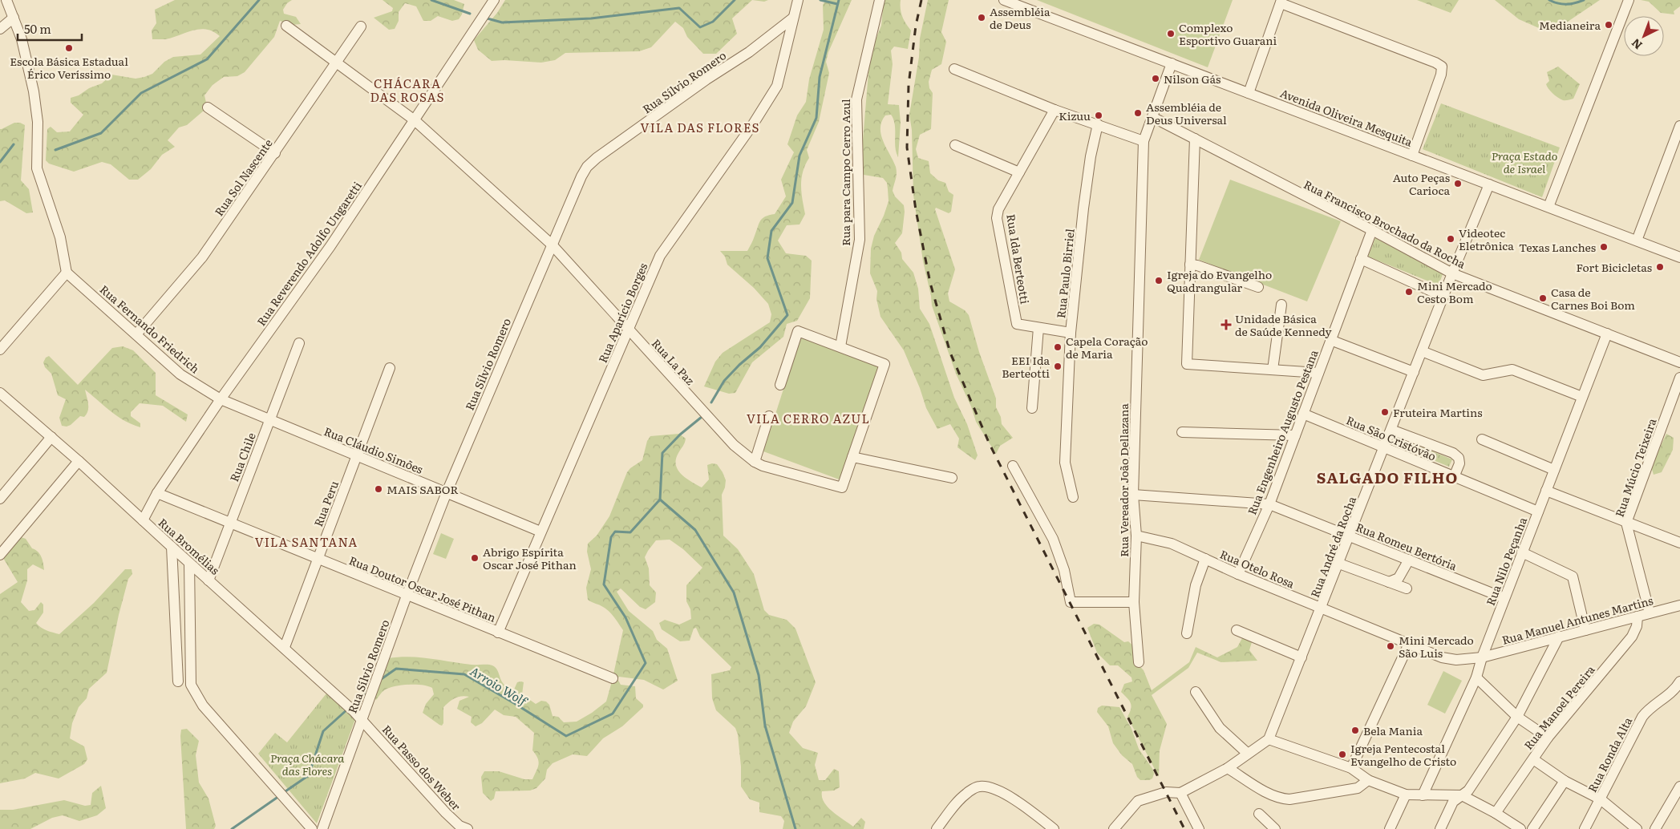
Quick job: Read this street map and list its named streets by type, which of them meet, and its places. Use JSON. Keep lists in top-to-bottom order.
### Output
{
  "streets": {
    "street": [
      "Rua Sílvio Romero",
      "Avenida Oliveira Mesquita",
      "Rua para Campo Cerro Azul",
      "Rua Sol Nascente",
      "Rua Francisco Brochado da Rocha",
      "Rua Reverendo Adolfo Ungaretti",
      "Rua Ida Berteotti",
      "Rua Paulo Birriel",
      "Rua Aparício Borges",
      "Rua Fernando Friedrich",
      "Rua La Paz",
      "Rua Engenheiro Augusto Pestana",
      "Rua São Cristóvão",
      "Rua Cláudio Simões",
      "Rua Chile",
      "Rua Múcio Teixeira",
      "Rua Vereador João Dellazana",
      "Rua Peru",
      "Rua Bromélias",
      "Rua Romeu Bertória",
      "Rua André da Rocha",
      "Rua Nilo Peçanha",
      "Rua Otelo Rosa",
      "Rua Doutor Oscar José Pithan",
      "Rua Manuel Antunes Martins",
      "Rua Manoel Pereira",
      "Rua Ronda Alta",
      "Rua Passo dos Weber"
    ]
  },
  "crossings": [
    ["Rua Sílvio Romero", "Rua Aparício Borges"],
    ["Rua Sílvio Romero", "Rua La Paz"],
    ["Rua Sílvio Romero", "Rua Cláudio Simões"],
    ["Rua Sílvio Romero", "Rua Bromélias"],
    ["Rua Sílvio Romero", "Rua Doutor Oscar José Pithan"],
    ["Rua Sílvio Romero", "Rua Passo dos Weber"],
    ["Avenida Oliveira Mesquita", "Rua Vereador João Dellazana"],
    ["Avenida Oliveira Mesquita", "Rua André da Rocha"],
    ["Rua Sol Nascente", "Rua Fernando Friedrich"],
    ["Rua Sol Nascente", "Rua La Paz"],
    ["Rua Francisco Brochado da Rocha", "Rua Engenheiro Augusto Pestana"],
    ["Rua Francisco Brochado da Rocha", "Rua Vereador João Dellazana"],
    ["Rua Francisco Brochado da Rocha", "Rua André da Rocha"],
    ["Rua Francisco Brochado da Rocha", "Rua Nilo Peçanha"],
    ["Rua Reverendo Adolfo Ungaretti", "Rua Fernando Friedrich"],
    ["Rua Reverendo Adolfo Ungaretti", "Rua La Paz"],
    ["Rua Reverendo Adolfo Ungaretti", "Rua Cláudio Simões"],
    ["Rua Reverendo Adolfo Ungaretti", "Rua Bromélias"],
    ["Rua Reverendo Adolfo Ungaretti", "Rua Doutor Oscar José Pithan"],
    ["Rua Ida Berteotti", "Rua Paulo Birriel"],
    ["Rua Aparício Borges", "Rua La Paz"],
    ["Rua Aparício Borges", "Rua Cláudio Simões"],
    ["Rua Aparício Borges", "Rua Doutor Oscar José Pithan"],
    ["Rua Fernando Friedrich", "Rua Cláudio Simões"],
    ["Rua Engenheiro Augusto Pestana", "Rua São Cristóvão"],
    ["Rua Engenheiro Augusto Pestana", "Rua Romeu Bertória"],
    ["Rua Engenheiro Augusto Pestana", "Rua Otelo Rosa"],
    ["Rua São Cristóvão", "Rua André da Rocha"],
    ["Rua São Cristóvão", "Rua Nilo Peçanha"],
    ["Rua Cláudio Simões", "Rua Chile"],
    ["Rua Cláudio Simões", "Rua Peru"],
    ["Rua Chile", "Rua Bromélias"],
    ["Rua Chile", "Rua Doutor Oscar José Pithan"],
    ["Rua Múcio Teixeira", "Rua Manuel Antunes Martins"],
    ["Rua Vereador João Dellazana", "Rua Romeu Bertória"],
    ["Rua Vereador João Dellazana", "Rua Otelo Rosa"],
    ["Rua Peru", "Rua Bromélias"],
    ["Rua Peru", "Rua Doutor Oscar José Pithan"],
    ["Rua Bromélias", "Rua Passo dos Weber"],
    ["Rua Romeu Bertória", "Rua André da Rocha"],
    ["Rua Romeu Bertória", "Rua Nilo Peçanha"],
    ["Rua André da Rocha", "Rua Otelo Rosa"],
    ["Rua Nilo Peçanha", "Rua Otelo Rosa"],
    ["Rua Nilo Peçanha", "Rua Manuel Antunes Martins"],
    ["Rua Otelo Rosa", "Rua Manuel Antunes Martins"],
    ["Rua Manuel Antunes Martins", "Rua Manoel Pereira"]
  ],
  "districts": [
    "CHÁCARA DAS ROSAS",
    "VILA DAS FLORES",
    "VILA CERRO AZUL",
    "SALGADO FILHO",
    "VILA SANTANA"
  ],
  "water": ["Arroio Wolf"],
  "parks": ["Praça Estado de Israel", "Praça Chácara das Flores"],
  "places": {
    "other": [
      "Assembléia de Deus",
      "Medianeira",
      "Complexo Esportivo Guarani",
      "Escola Básica Estadual Érico Veríssimo",
      "Nilson Gás",
      "Assembléia de Deus Universal",
      "Kizuu",
      "Auto Peças Carioca",
      "Videotec Eletrônica",
      "Texas Lanches",
      "Fort Bicicletas",
      "Igreja do Evangelho Quadrangular",
      "Mini Mercado Cesto Bom",
      "Casa de Carnes Boi Bom",
      "Capela Coração de Maria",
      "EEI Ida Berteotti",
      "Fruteira Martins",
      "MAIS SABOR",
      "Abrigo Espírita Oscar José Pithan",
      "Mini Mercado São Luis",
      "Bela Mania",
      "Igreja Pentecostal Evangelho de Cristo"
    ],
    "health": ["Unidade Básica de Saúde Kennedy"]
  },
  "scale_bar": "50 m",
  "north": "bottom left"
}
